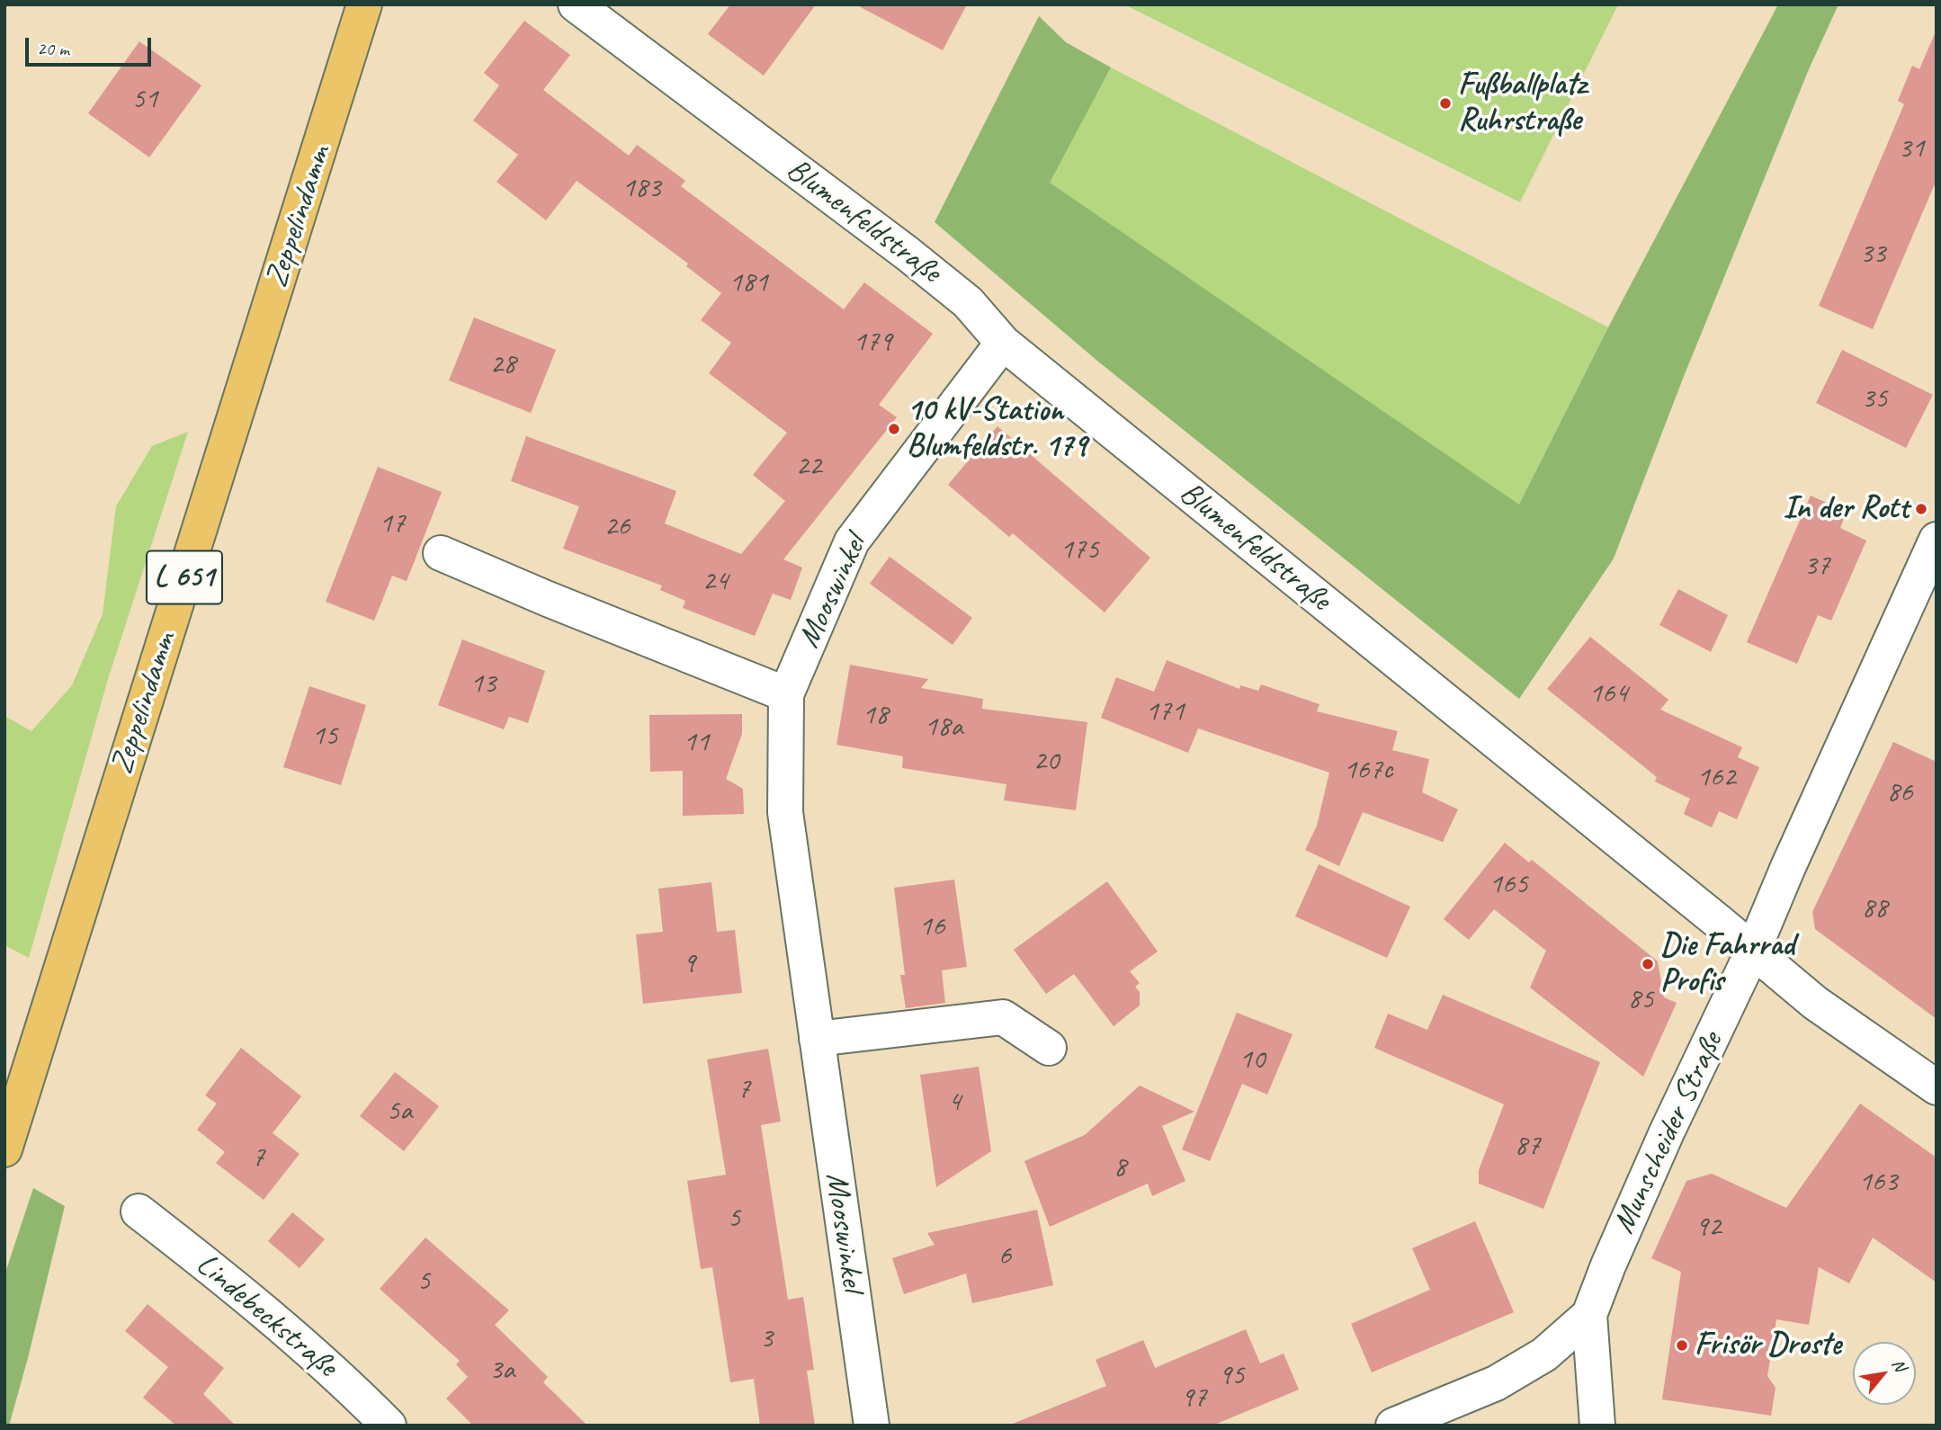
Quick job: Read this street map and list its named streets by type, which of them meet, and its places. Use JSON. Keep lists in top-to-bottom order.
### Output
{
  "streets": {
    "main road": ["Zeppelindamm", "L 651"],
    "street": [
      "Blumenfeldstraße",
      "Mooswinkel",
      "Munscheider Straße",
      "Lindebeckstraße"
    ]
  },
  "crossings": [
    ["Blumenfeldstraße", "Mooswinkel"],
    ["Blumenfeldstraße", "Munscheider Straße"]
  ],
  "places": [
    "Fußballplatz Ruhrstraße",
    "10 kV-Station Blumfeldstr. 179",
    "In der Rott",
    "Die Fahrrad Profis",
    "Frisör Droste"
  ],
  "house_numbers": [
    "51",
    "31",
    "183",
    "33",
    "181",
    "179",
    "28",
    "35",
    "22",
    "17",
    "26",
    "175",
    "37",
    "24",
    "13",
    "164",
    "171",
    "18",
    "18a",
    "15",
    "11",
    "20",
    "167c",
    "162",
    "86",
    "165",
    "88",
    "16",
    "9",
    "85",
    "10",
    "7",
    "4",
    "5a",
    "87",
    "7",
    "8",
    "163",
    "5",
    "92",
    "6",
    "5",
    "3",
    "3a",
    "95",
    "97"
  ],
  "scale_bar": "20 m",
  "north": "top right"
}
